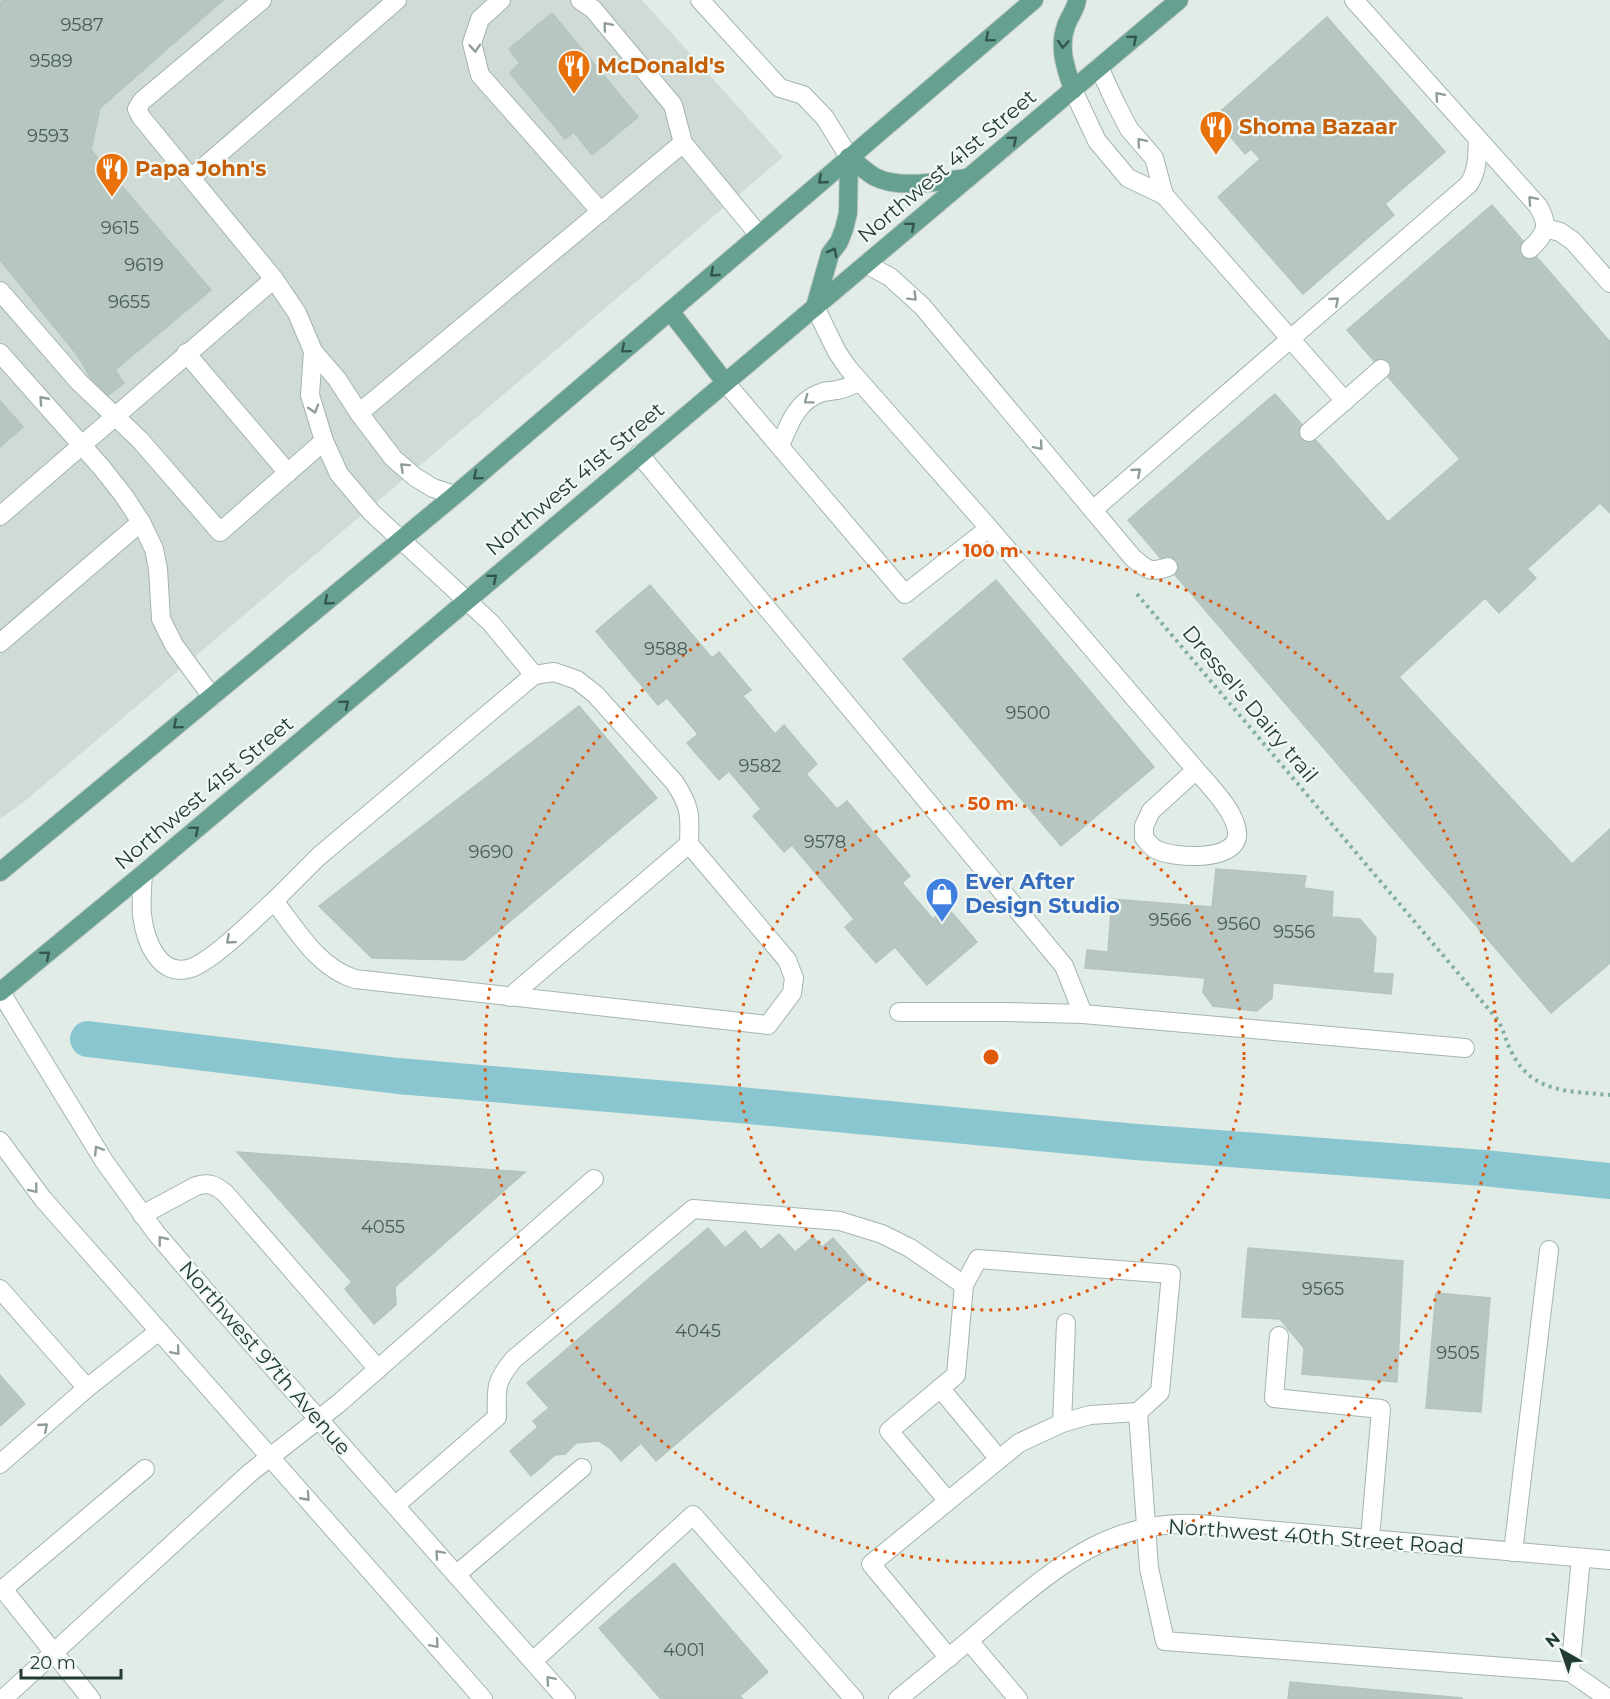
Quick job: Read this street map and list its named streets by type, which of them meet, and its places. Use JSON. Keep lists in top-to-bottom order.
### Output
{
  "streets": {
    "main road": ["Northwest 41st Street"],
    "street": ["Northwest 97th Avenue", "Northwest 40th Street Road"],
    "path": ["Dressel's Dairy trail"]
  },
  "crossings": [
    ["Northwest 41st Street", "Northwest 97th Avenue"]
  ],
  "places": {
    "restaurant": ["McDonald's", "Shoma Bazaar", "Papa John's"],
    "shop": ["Ever After Design Studio"]
  },
  "house_numbers": [
    "9587",
    "9589",
    "9593",
    "9615",
    "9619",
    "9655",
    "9588",
    "9500",
    "9582",
    "9578",
    "9690",
    "9566",
    "9560",
    "9556",
    "4055",
    "9565",
    "4045",
    "9505",
    "4001"
  ],
  "scale_bar": "20 m",
  "north": "top left",
  "rings": ["100 m", "50 m"]
}
